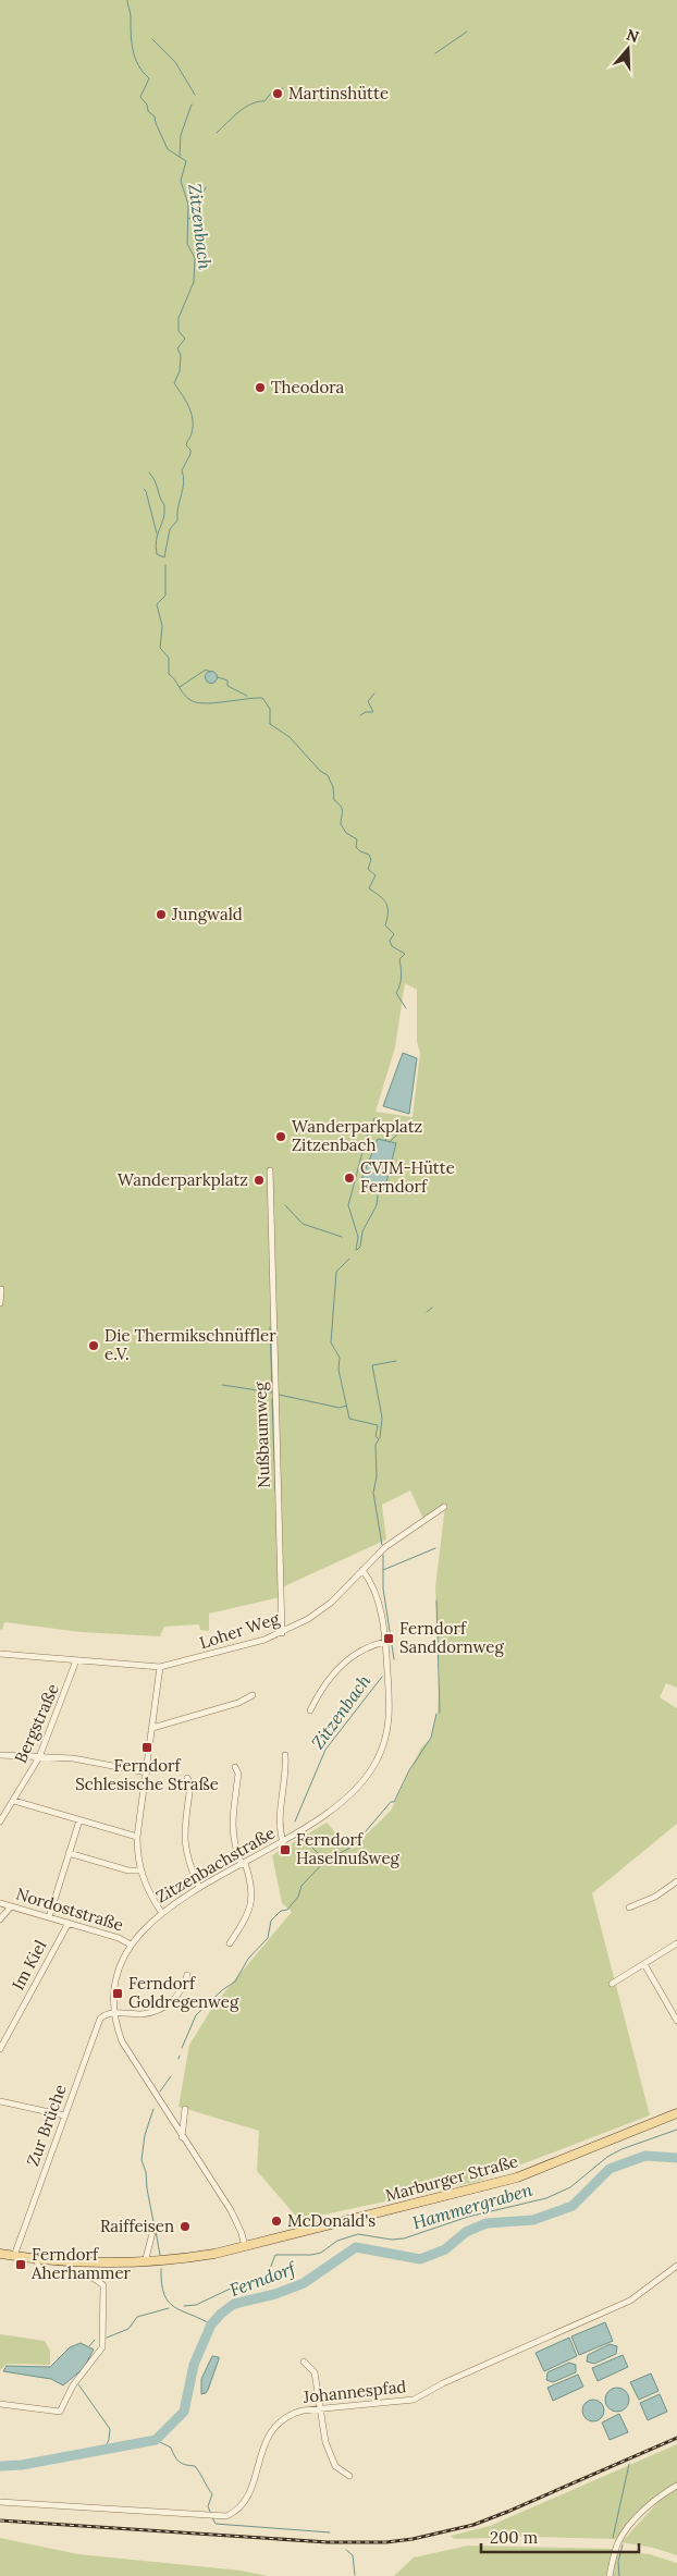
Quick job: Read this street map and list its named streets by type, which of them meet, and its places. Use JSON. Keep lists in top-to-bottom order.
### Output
{
  "streets": {
    "main road": ["Marburger Straße"],
    "street": [
      "Nußbaumweg",
      "Loher Weg",
      "Bergstraße",
      "Zitzenbachstraße",
      "Nordoststraße",
      "Im Kiel",
      "Zur Brüche",
      "Johannespfad"
    ]
  },
  "crossings": [
    ["Nußbaumweg", "Loher Weg"],
    ["Loher Weg", "Bergstraße"],
    ["Loher Weg", "Zitzenbachstraße"],
    ["Zitzenbachstraße", "Nordoststraße"],
    ["Zitzenbachstraße", "Zur Brüche"],
    ["Zitzenbachstraße", "Marburger Straße"],
    ["Nordoststraße", "Im Kiel"],
    ["Zur Brüche", "Marburger Straße"]
  ],
  "water": ["Zitzenbach", "Hammergraben", "Ferndorf"],
  "places": {
    "other": [
      "Martinshütte",
      "Theodora",
      "Jungwald",
      "Wanderparkplatz Zitzenbach",
      "CVJM-Hütte Ferndorf",
      "Wanderparkplatz",
      "Die Thermikschnüffler e.V.",
      "McDonald's",
      "Raiffeisen"
    ],
    "transit": [
      "Ferndorf Sanddornweg",
      "Ferndorf Schlesische Straße",
      "Ferndorf Haselnußweg",
      "Ferndorf Goldregenweg",
      "Ferndorf Aherhammer"
    ]
  },
  "scale_bar": "200 m",
  "north": "top"
}
